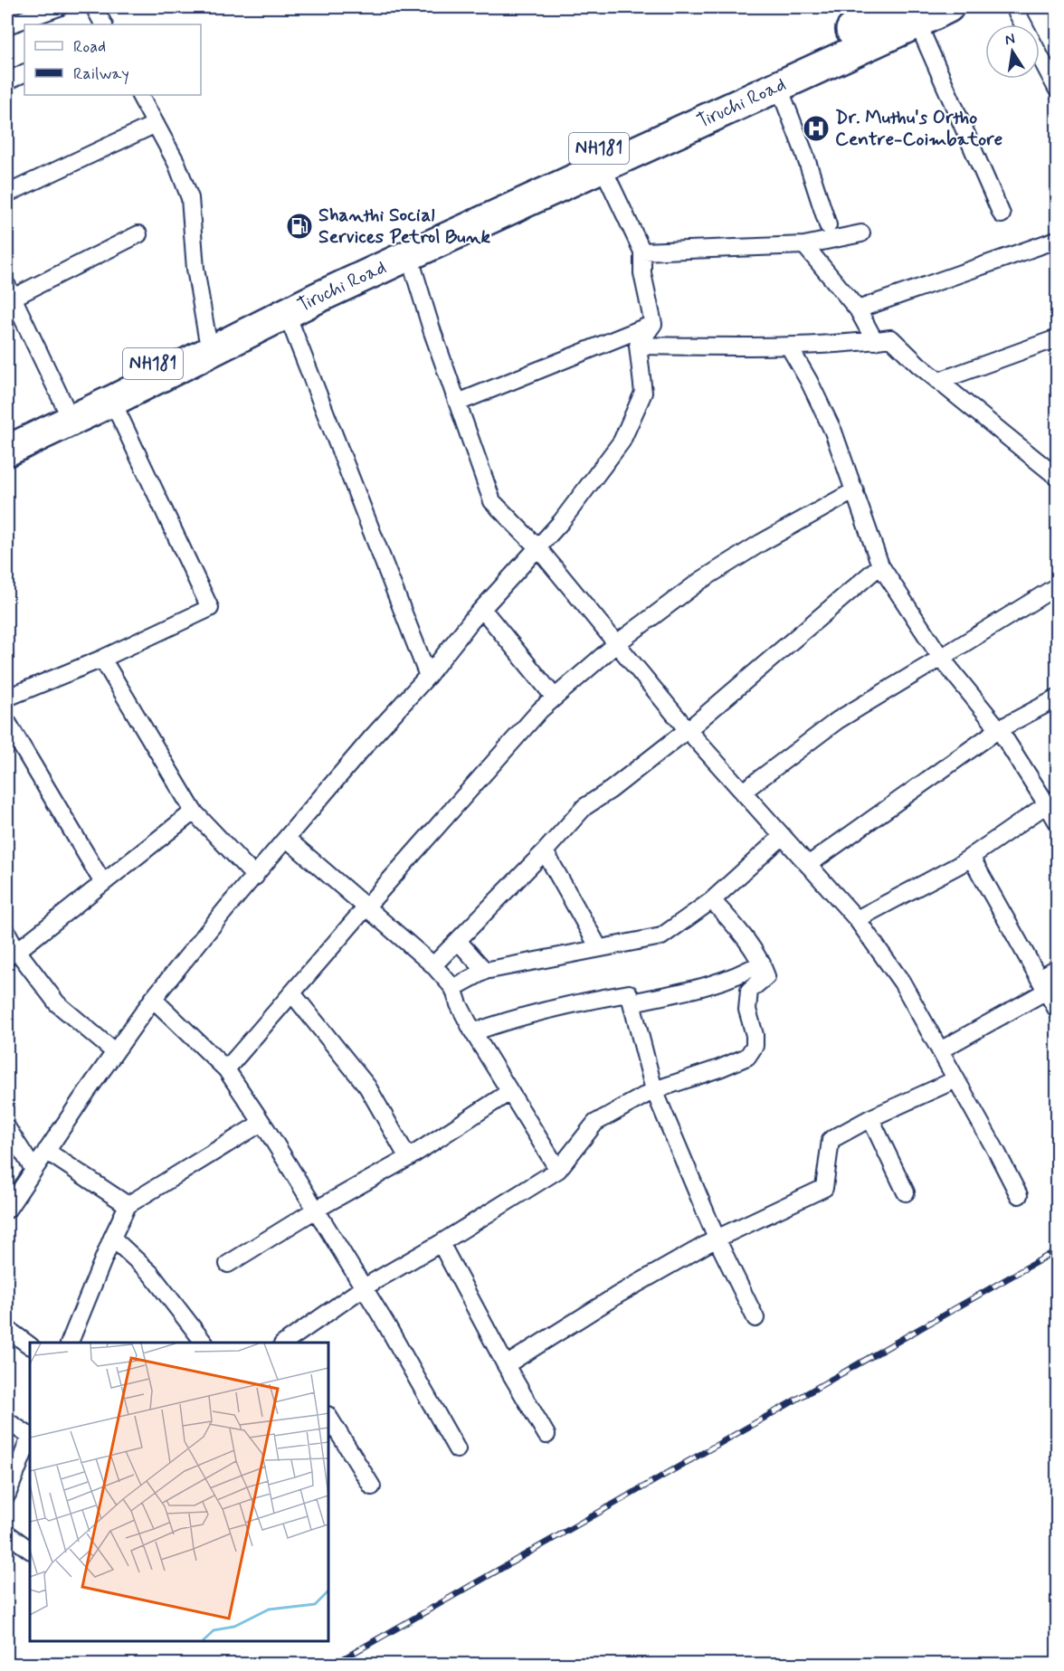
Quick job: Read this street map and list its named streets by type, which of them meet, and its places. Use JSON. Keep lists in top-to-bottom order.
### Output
{
  "streets": {
    "highway": ["Tiruchi Road", "NH181"]
  },
  "places": {
    "hospital": ["Dr. Muthu's Ortho Centre-Coimbatore"],
    "fuel station": ["Shanthi Social Services Petrol Bunk"]
  },
  "legend": ["Road", "Railway"],
  "north": "top"
}
